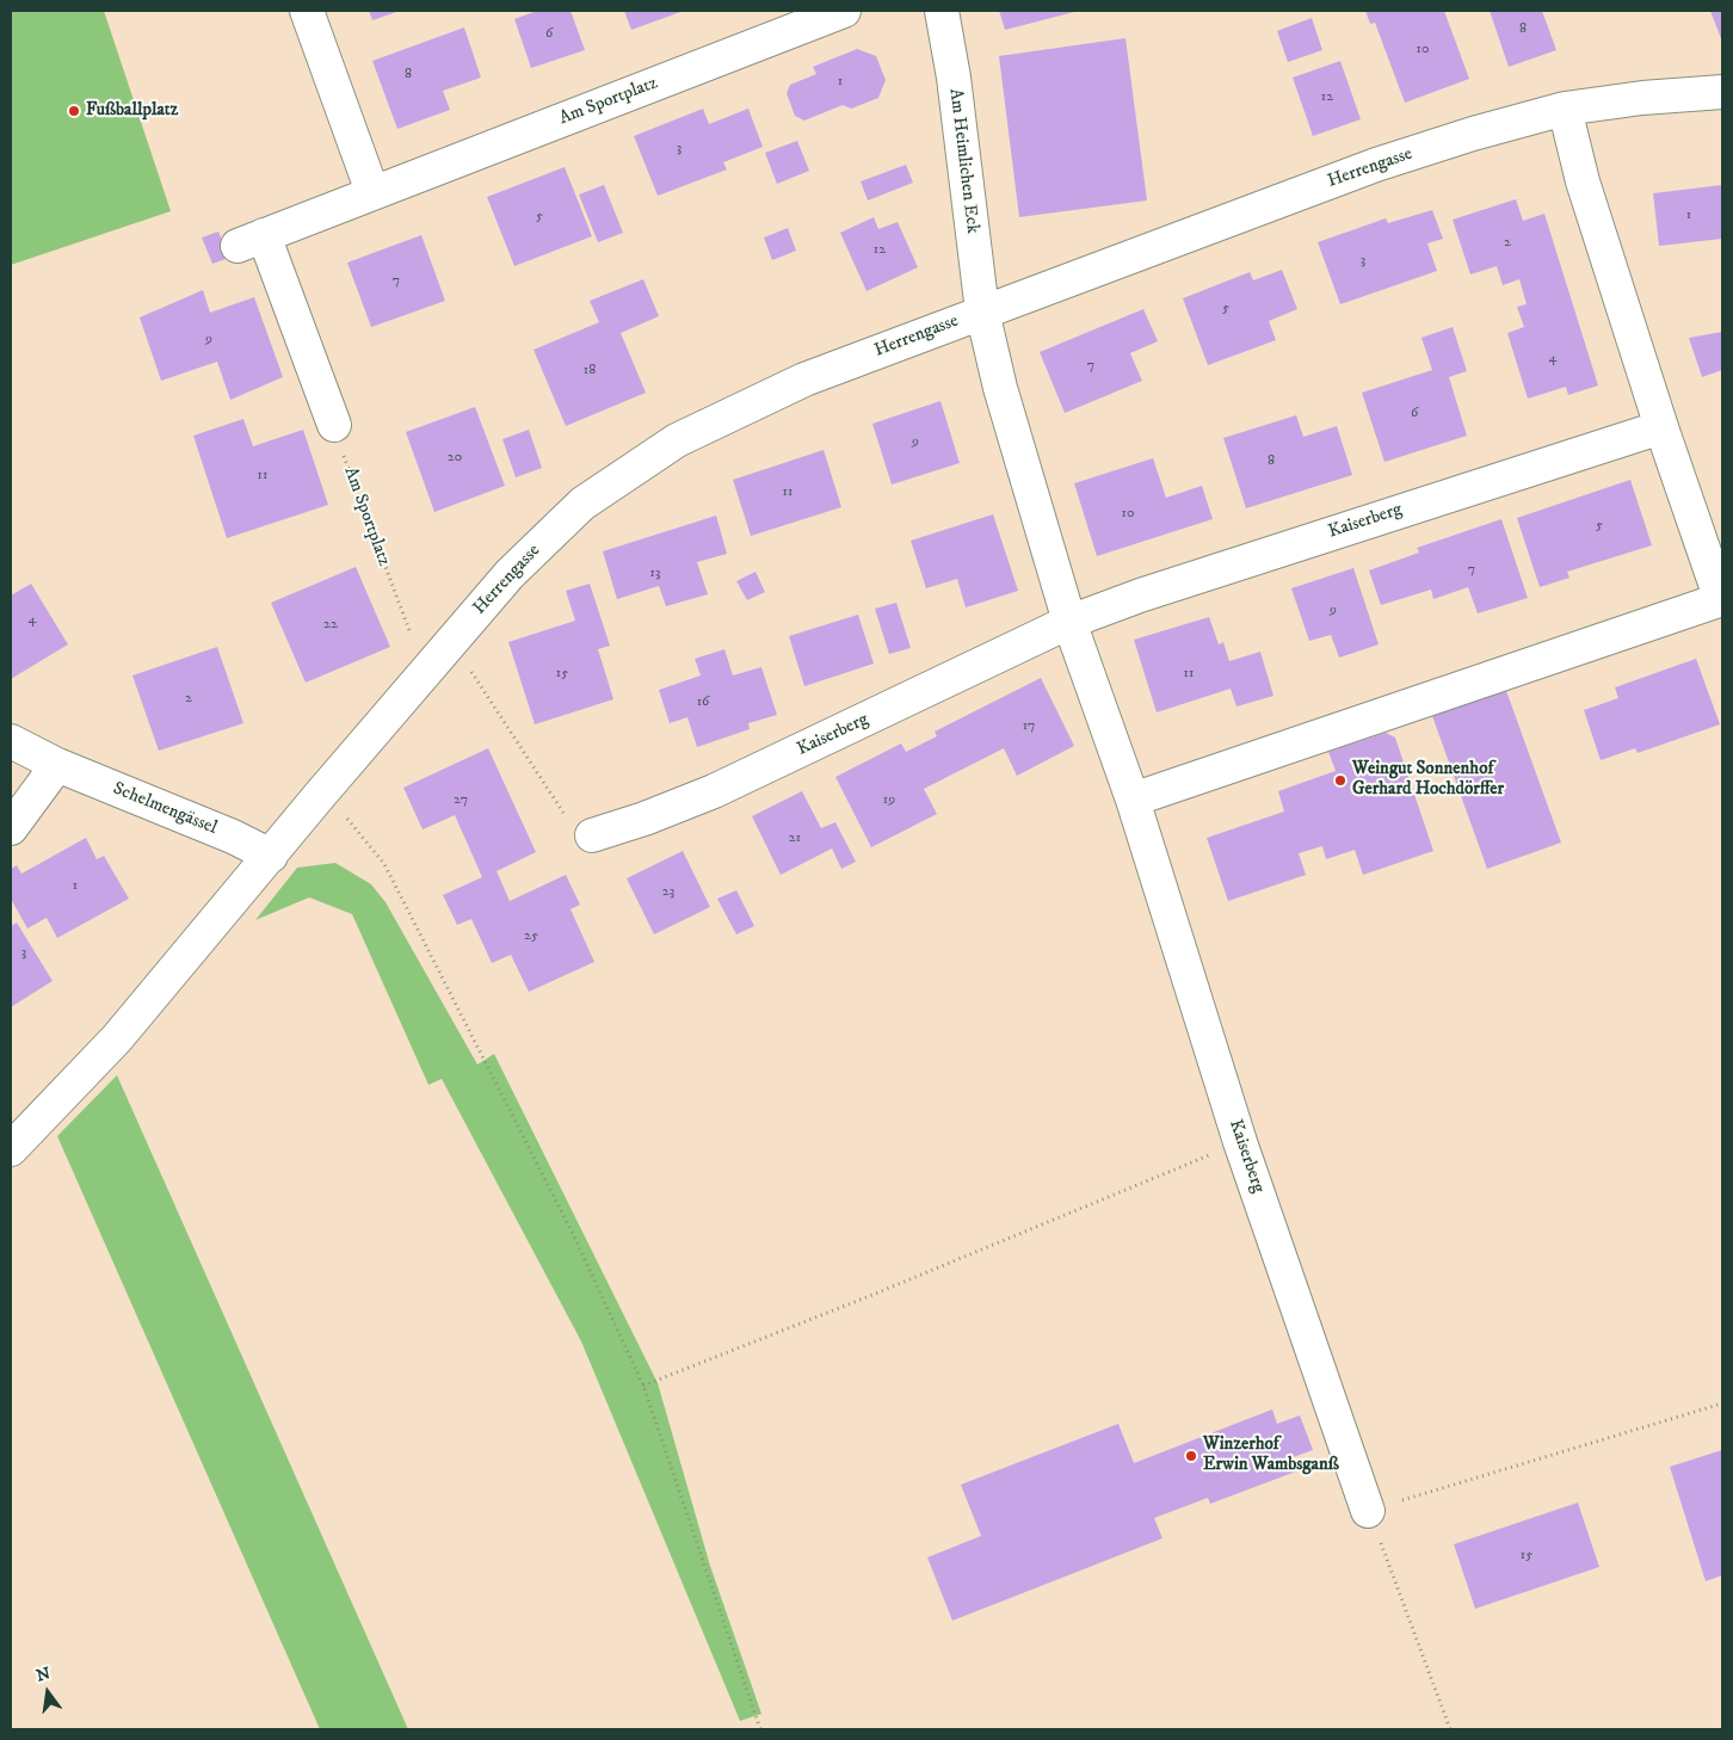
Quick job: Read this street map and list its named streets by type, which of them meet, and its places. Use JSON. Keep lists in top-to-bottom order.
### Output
{
  "streets": {
    "street": [
      "Am Sportplatz",
      "Am Heimlichen Eck",
      "Herrengasse",
      "Kaiserberg",
      "Schelmengässel"
    ]
  },
  "crossings": [
    ["Am Heimlichen Eck", "Herrengasse"],
    ["Am Heimlichen Eck", "Kaiserberg"],
    ["Herrengasse", "Kaiserberg"],
    ["Herrengasse", "Schelmengässel"]
  ],
  "places": ["Fußballplatz", "Weingut Sonnenhof Gerhard Hochdörffer", "Winzerhof Erwin Wambsganß"],
  "house_numbers": [
    "8",
    "6",
    "10",
    "8",
    "1",
    "12",
    "3",
    "1",
    "5",
    "2",
    "12",
    "3",
    "7",
    "5",
    "9",
    "4",
    "7",
    "18",
    "6",
    "9",
    "20",
    "8",
    "11",
    "11",
    "10",
    "5",
    "7",
    "13",
    "9",
    "4",
    "22",
    "15",
    "11",
    "2",
    "16",
    "17",
    "27",
    "19",
    "21",
    "1",
    "23",
    "25",
    "3",
    "15"
  ],
  "north": "top"
}
